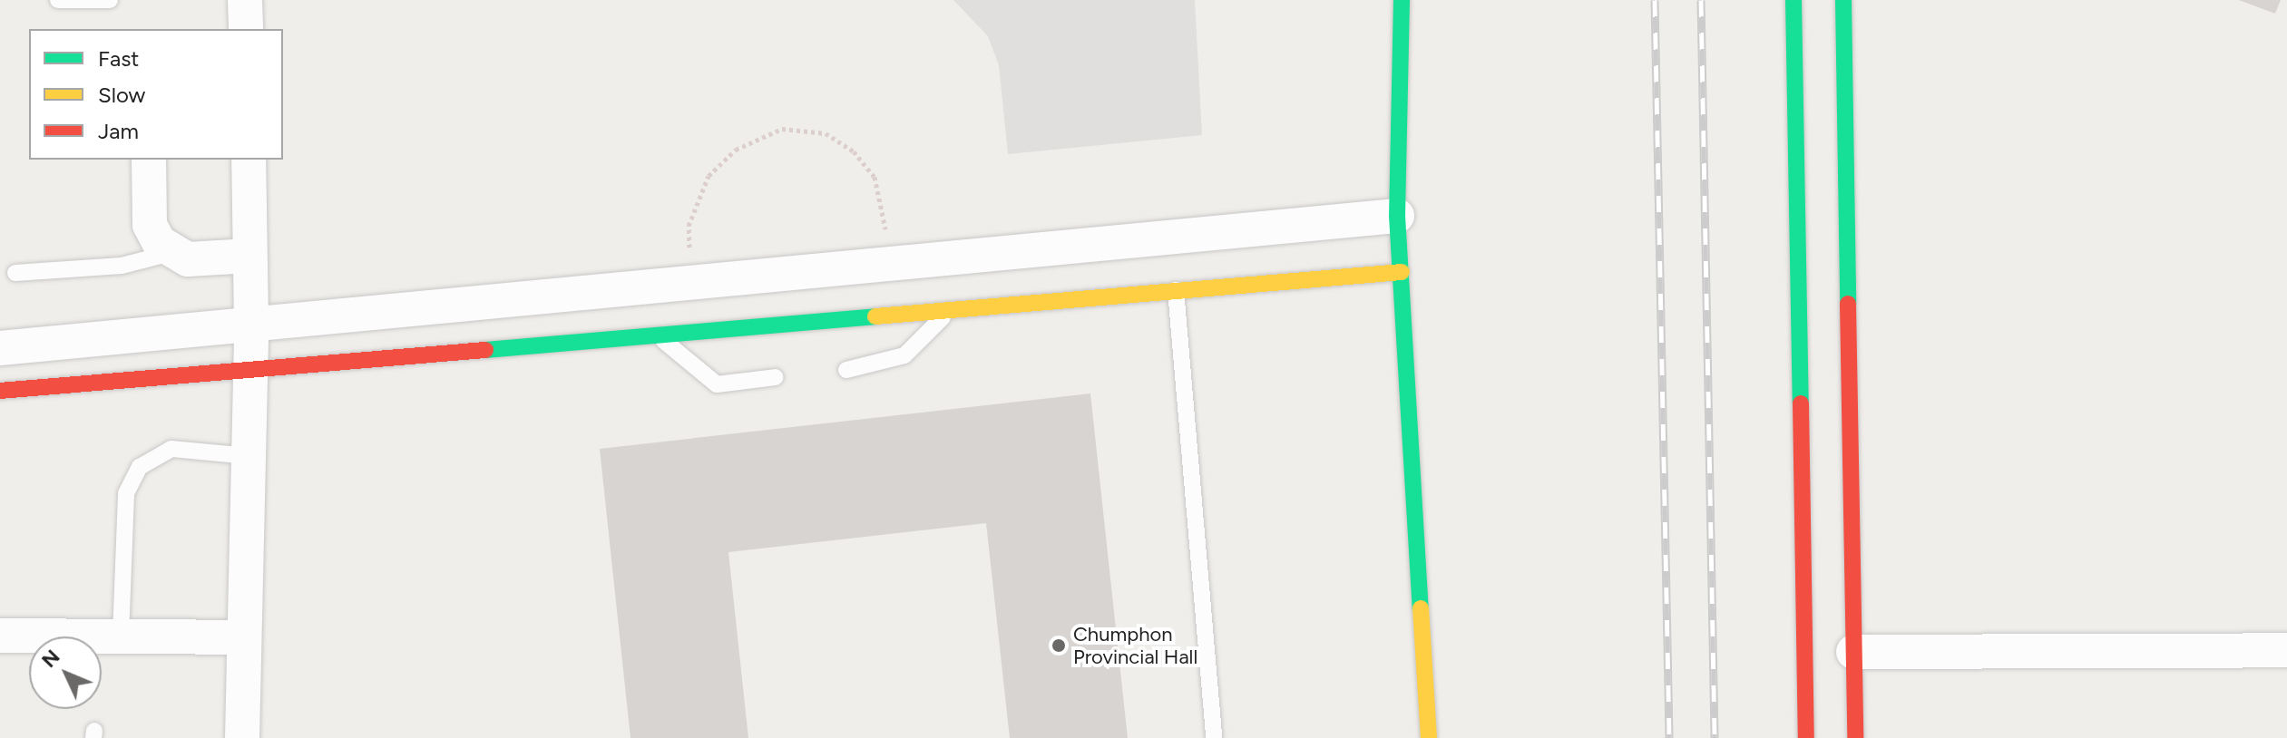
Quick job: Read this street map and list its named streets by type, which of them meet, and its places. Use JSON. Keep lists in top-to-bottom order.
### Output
{
  "places": ["Chumphon Provincial Hall"],
  "legend": ["Fast", "Slow", "Jam"],
  "north": "top left"
}
